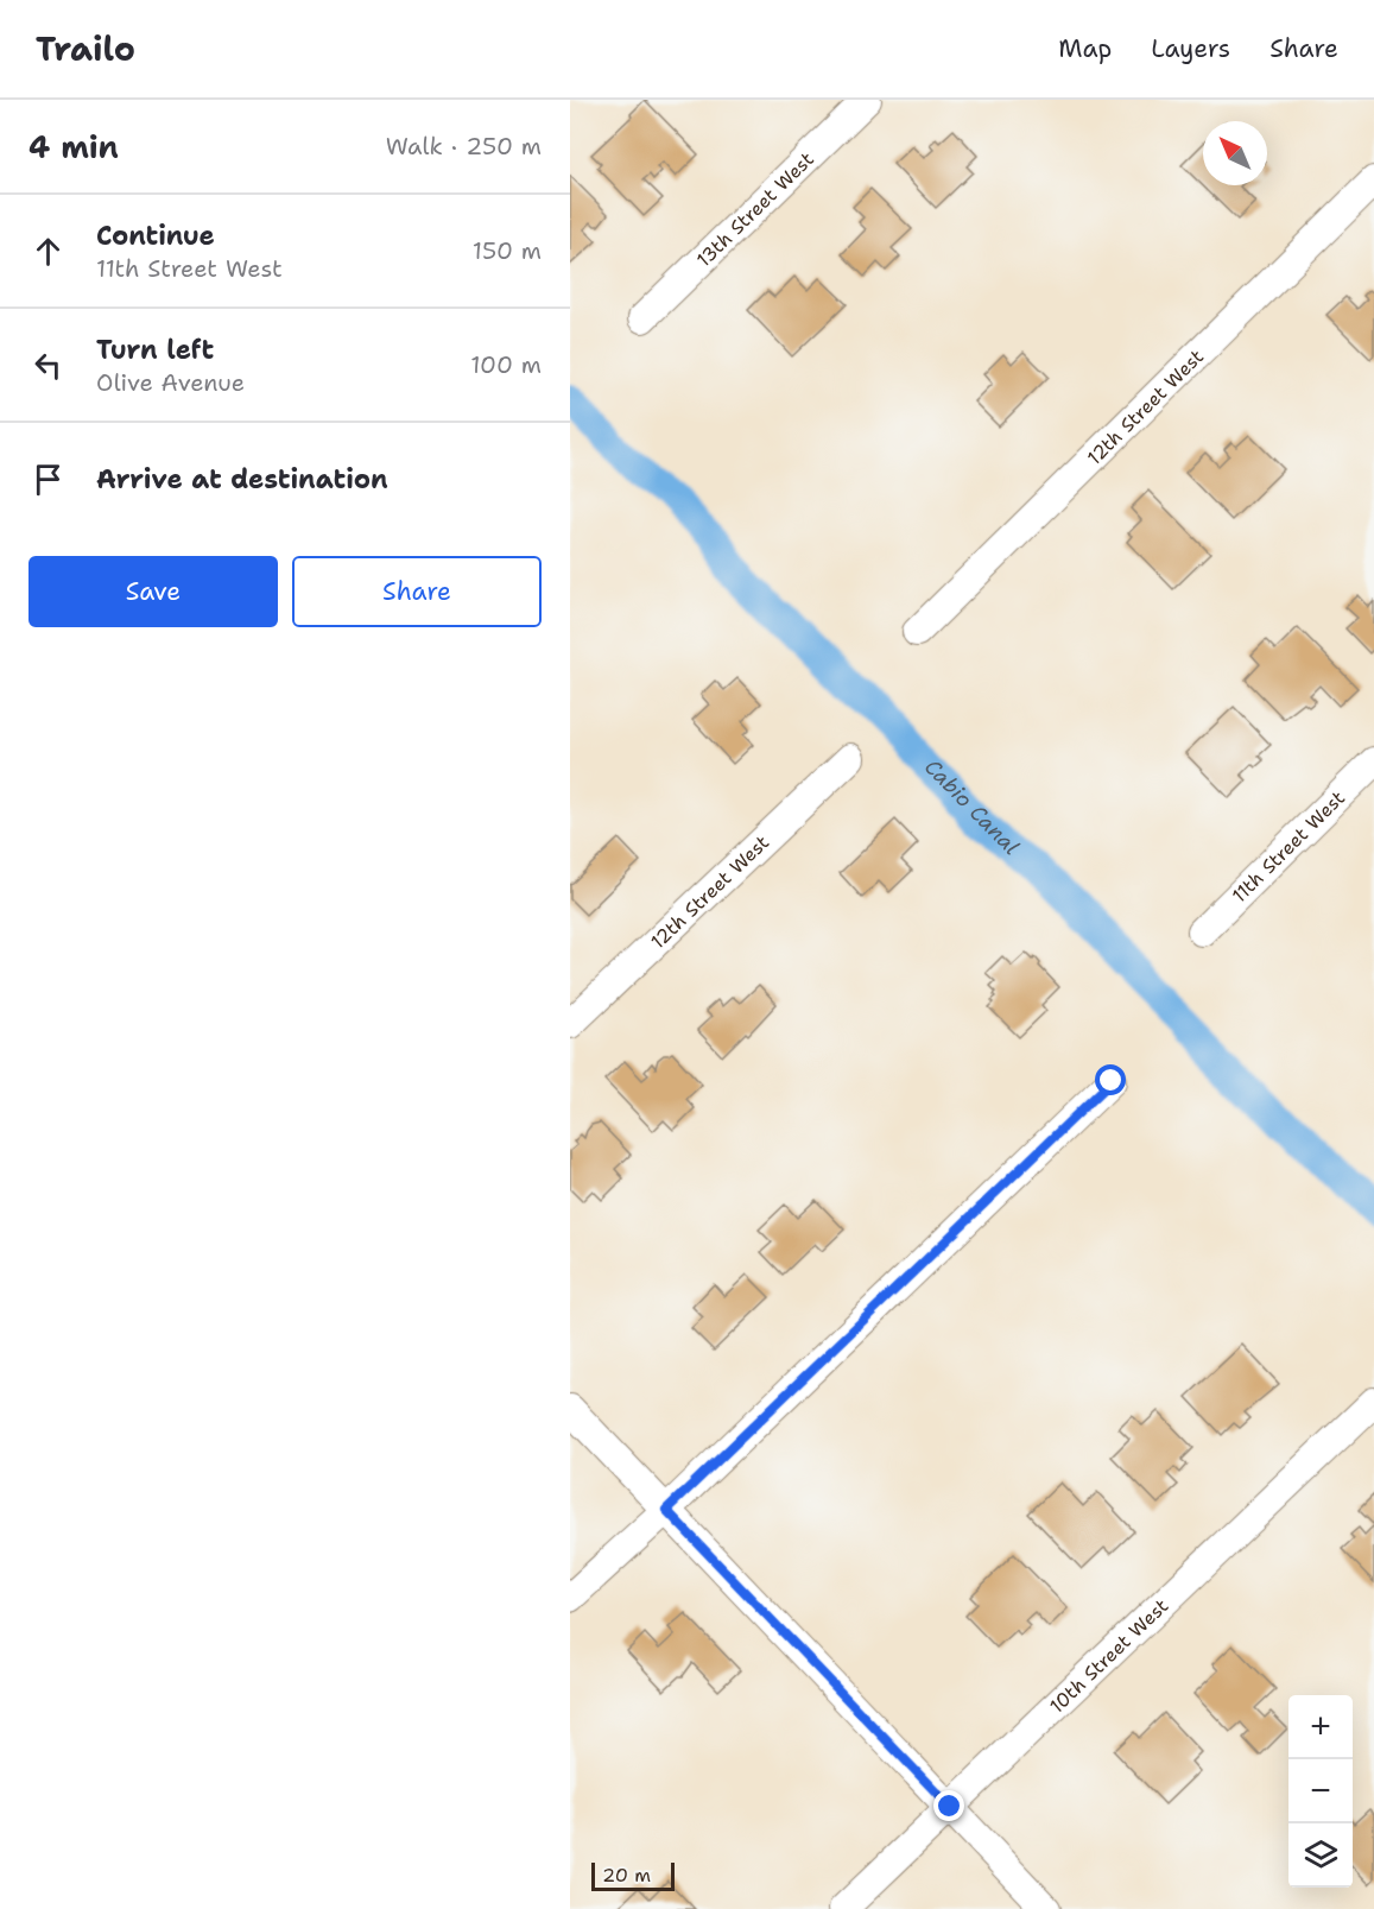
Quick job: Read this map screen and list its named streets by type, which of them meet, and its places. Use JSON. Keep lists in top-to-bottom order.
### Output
{
  "streets": {
    "street": [
      "13th Street West",
      "12th Street West",
      "11th Street West",
      "10th Street West"
    ]
  },
  "water": ["Cabio Canal"],
  "scale_bar": "20 m",
  "north": "top left",
  "page": {
    "header": "Trailo",
    "nav": ["Map", "Layers", "Share"],
    "heading": ["4 min", "Walk · 250 m"],
    "list": [
      ["Continue", "11th Street West", "150 m"],
      ["Turn left", "Olive Avenue", "100 m"],
      "Arrive at destination"
    ],
    "buttons": ["Save", "Share"],
    "map_buttons": ["+", "−"],
    "scale": "20 m"
  }
}
